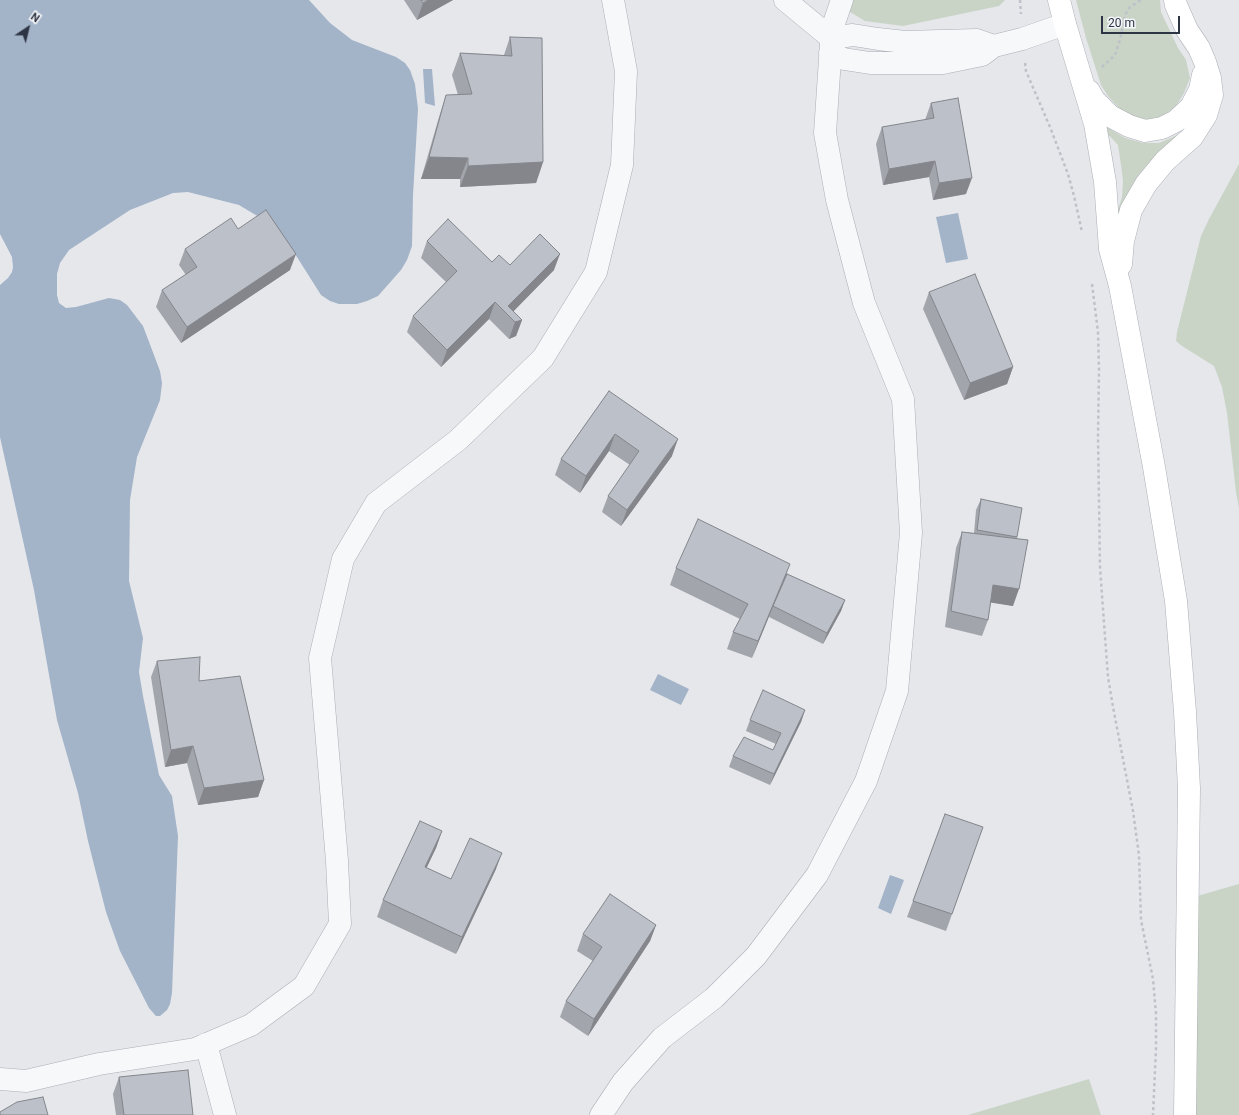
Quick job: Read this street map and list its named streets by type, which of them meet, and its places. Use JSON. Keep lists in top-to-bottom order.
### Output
{
  "scale_bar": "20 m",
  "north": "top right"
}
